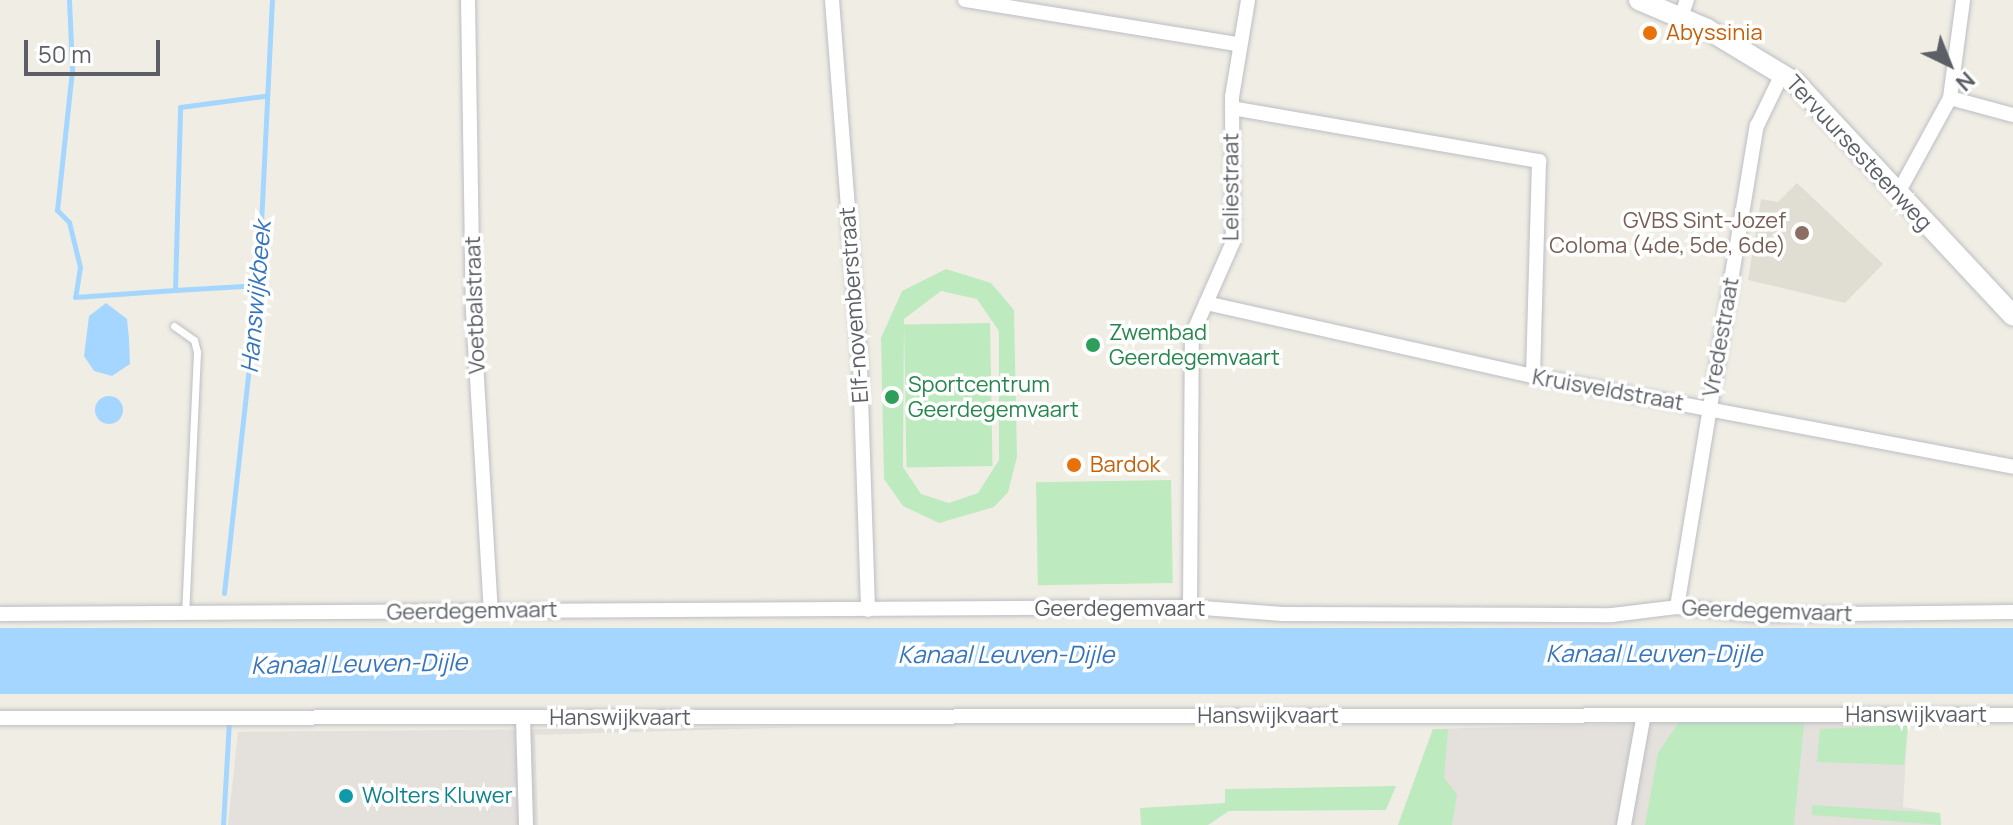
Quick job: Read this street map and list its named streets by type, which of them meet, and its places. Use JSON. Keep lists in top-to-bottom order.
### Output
{
  "streets": {
    "street": [
      "Tervuursesteenweg",
      "Leliestraat",
      "Voetbalstraat",
      "Elf-novemberstraat",
      "Vredestraat",
      "Kruisveldstraat",
      "Geerdegemvaart",
      "Hanswijkvaart"
    ]
  },
  "crossings": [
    ["Tervuursesteenweg", "Vredestraat"],
    ["Leliestraat", "Kruisveldstraat"],
    ["Leliestraat", "Geerdegemvaart"],
    ["Voetbalstraat", "Geerdegemvaart"],
    ["Elf-novemberstraat", "Geerdegemvaart"],
    ["Vredestraat", "Kruisveldstraat"],
    ["Vredestraat", "Geerdegemvaart"]
  ],
  "water": ["Hanswijkbeek", "Kanaal Leuven-Dijle"],
  "places": [
    "Abyssinia",
    "GVBS Sint-Jozef Coloma (4de, 5de, 6de)",
    "Zwembad Geerdegemvaart",
    "Sportcentrum Geerdegemvaart",
    "Bardok",
    "Wolters Kluwer"
  ],
  "scale_bar": "50 m",
  "north": "bottom right"
}
